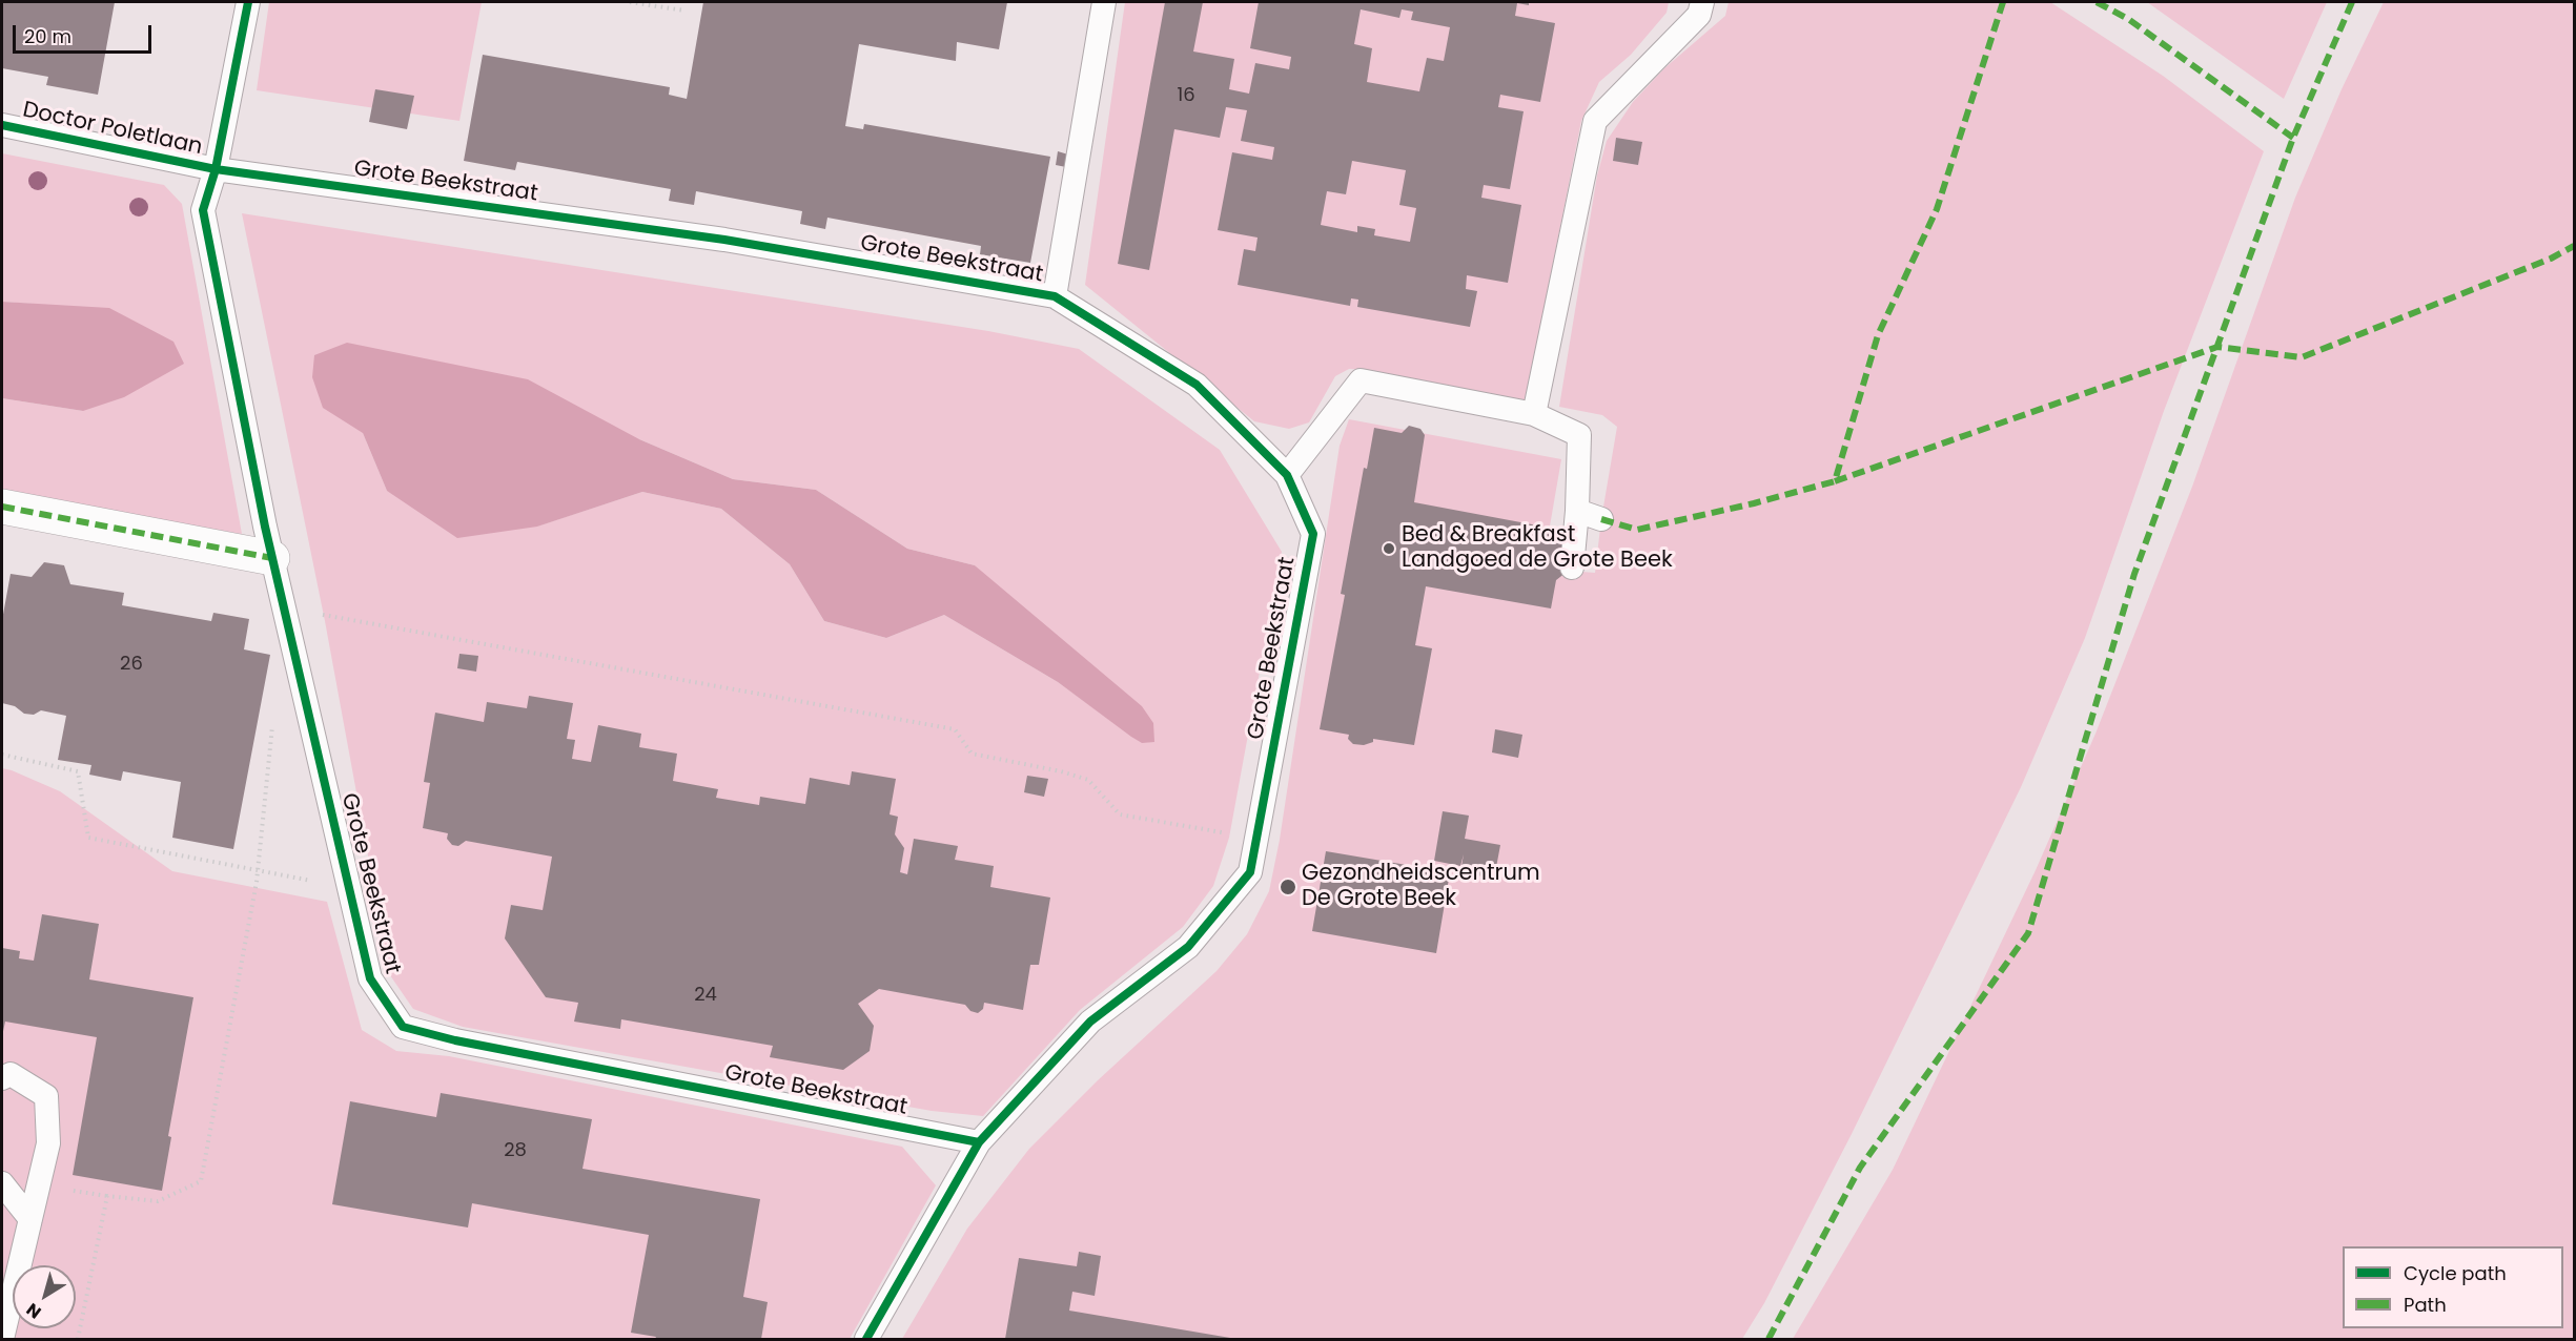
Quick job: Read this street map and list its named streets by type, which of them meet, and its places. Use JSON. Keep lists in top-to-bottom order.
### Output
{
  "streets": {
    "lane": ["Doctor Poletlaan", "Grote Beekstraat"]
  },
  "crossings": [
    ["Doctor Poletlaan", "Grote Beekstraat"]
  ],
  "places": ["Bed & Breakfast Landgoed de Grote Beek", "Gezondheidscentrum De Grote Beek"],
  "house_numbers": [
    "16",
    "26",
    "24",
    "28"
  ],
  "legend": ["Cycle path", "Path"],
  "scale_bar": "20 m",
  "north": "bottom left"
}
